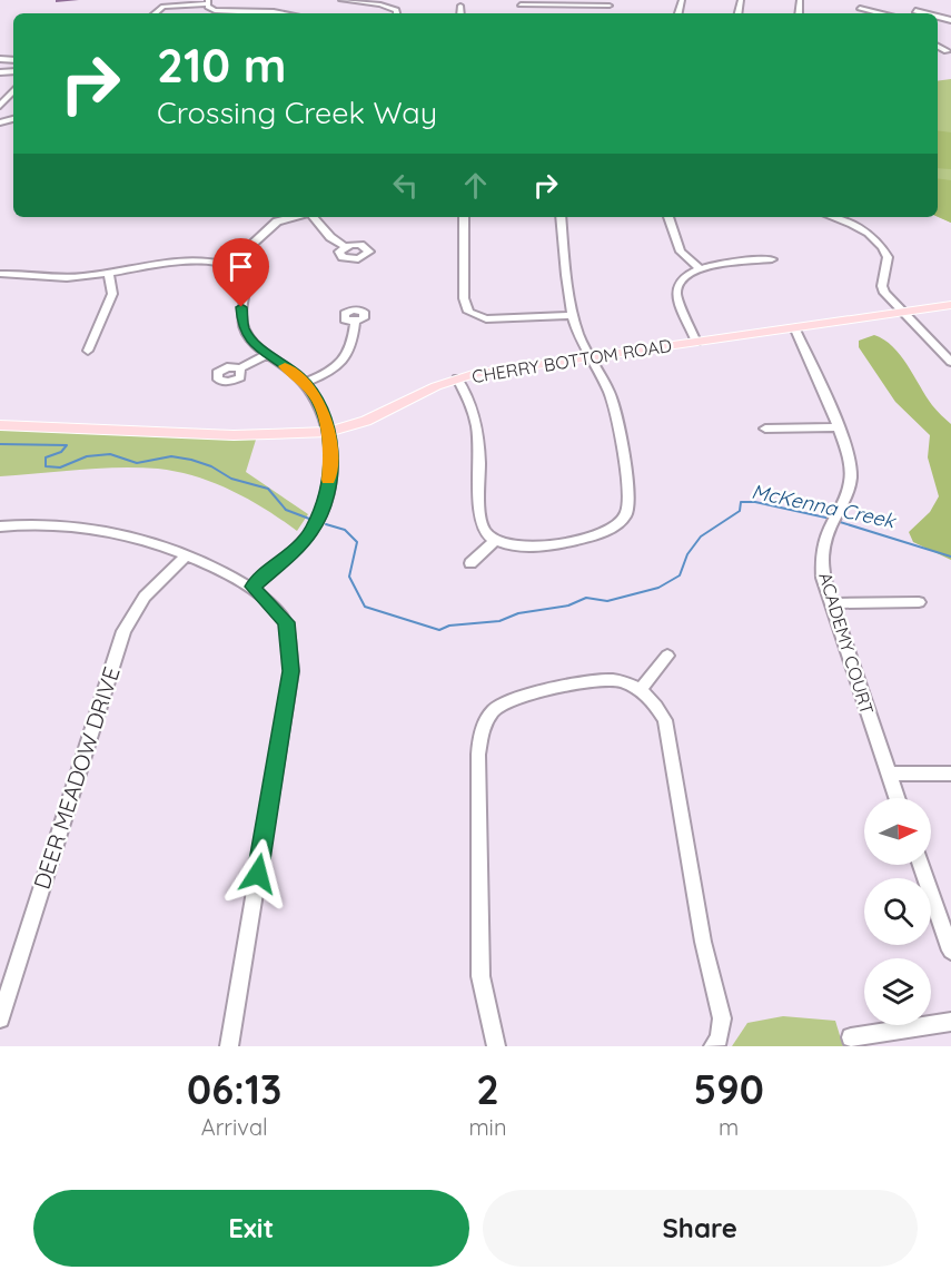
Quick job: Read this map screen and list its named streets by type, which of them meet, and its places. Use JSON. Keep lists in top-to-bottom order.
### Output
{
  "streets": {
    "main road": ["CHERRY BOTTOM ROAD"],
    "street": ["ACADEMY COURT", "DEER MEADOW DRIVE"]
  },
  "crossings": [
    ["CHERRY BOTTOM ROAD", "ACADEMY COURT"]
  ],
  "water": ["McKenna Creek"],
  "north": "right",
  "page": {
    "turn": ["210 m", "Crossing Creek Way"],
    "eta": [
      "06:13",
      "Arrival",
      "2",
      "min",
      "590",
      "m"
    ],
    "buttons": ["Exit", "Share"]
  }
}
